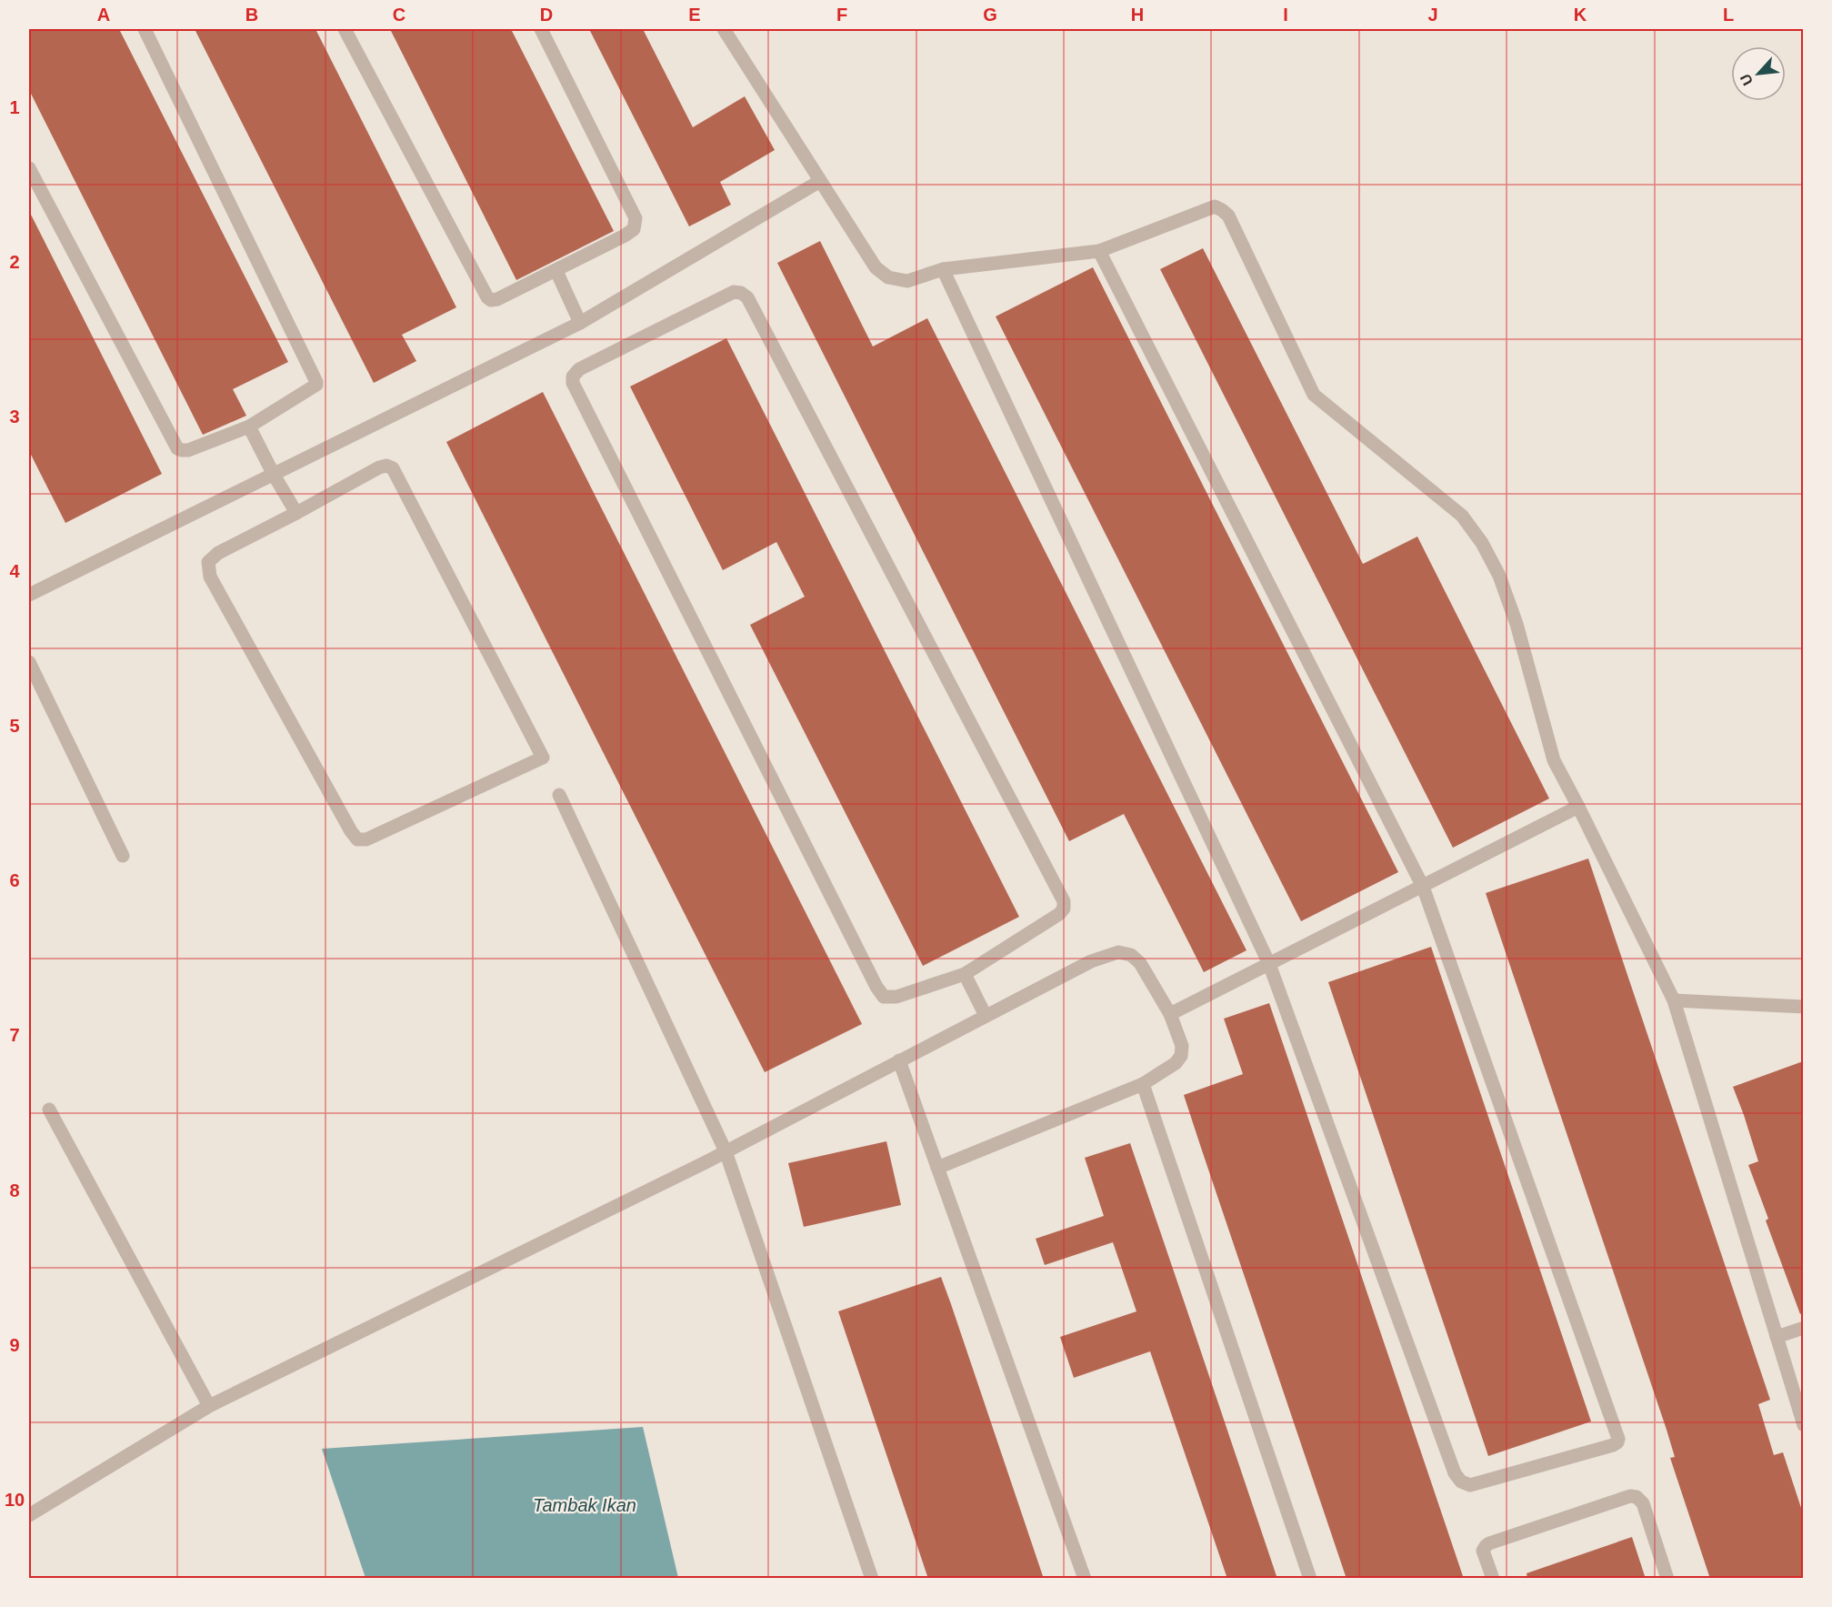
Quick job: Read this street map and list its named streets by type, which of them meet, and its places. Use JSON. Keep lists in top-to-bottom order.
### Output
{
  "water": ["Tambak Ikan"],
  "north": "bottom left",
  "grid": {
    "columns": [
      "A",
      "B",
      "C",
      "D",
      "E",
      "F",
      "G",
      "H",
      "I",
      "J",
      "K",
      "L"
    ],
    "rows": [
      "1",
      "2",
      "3",
      "4",
      "5",
      "6",
      "7",
      "8",
      "9",
      "10"
    ]
  }
}
